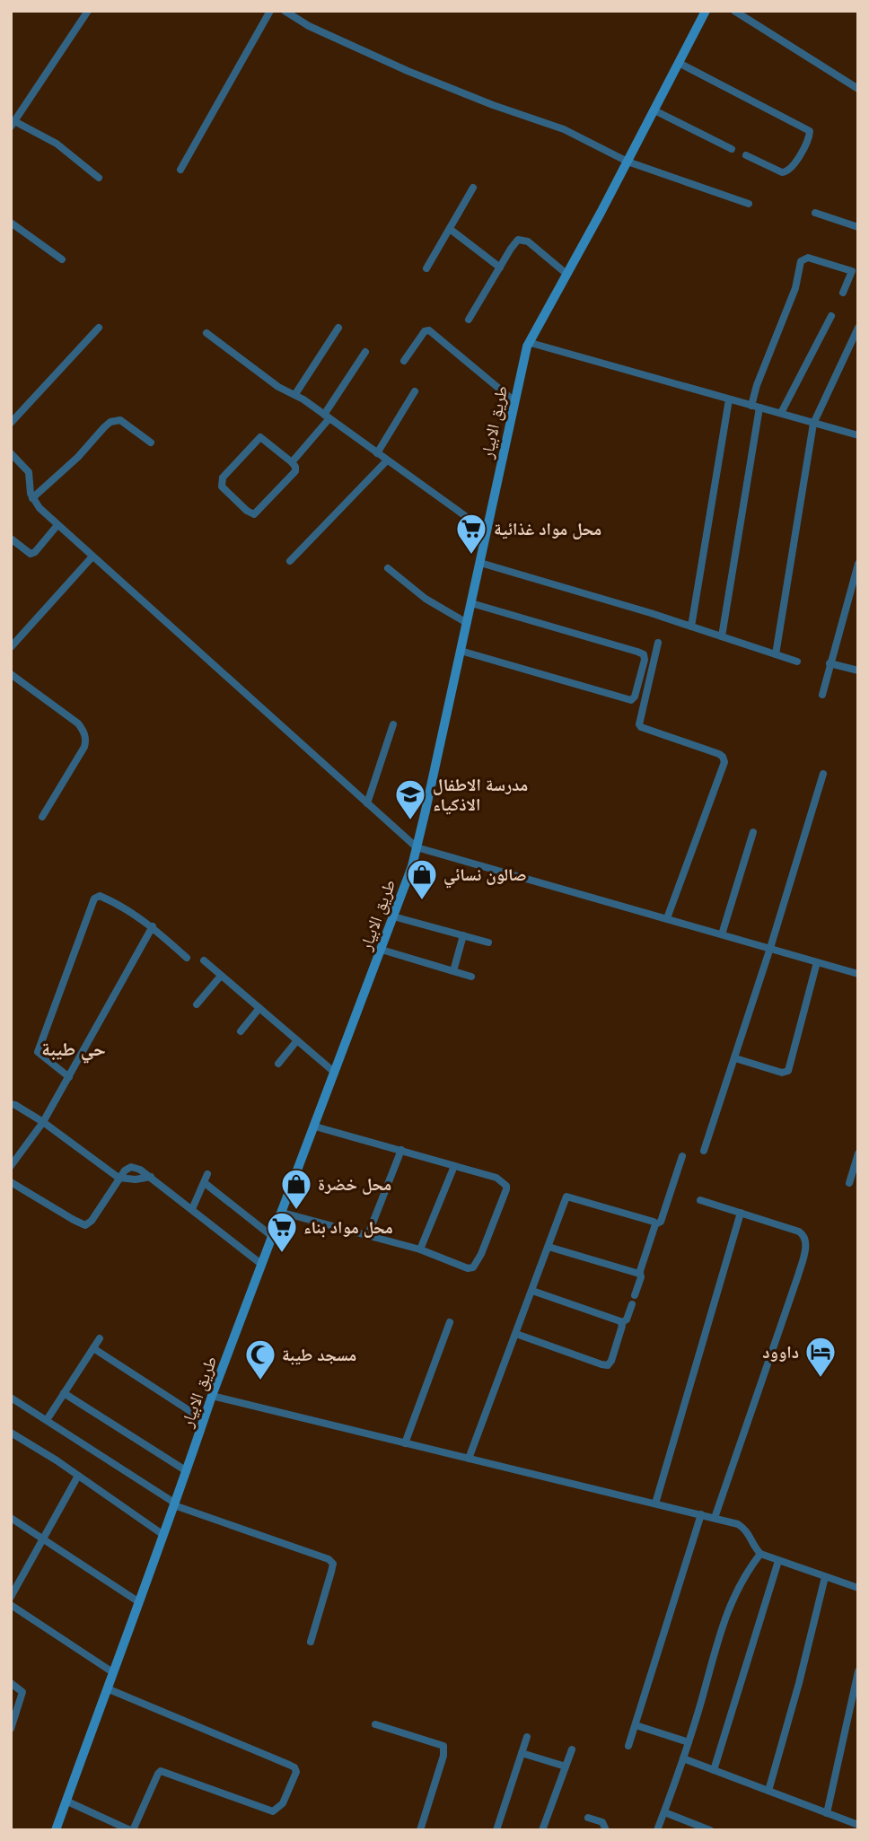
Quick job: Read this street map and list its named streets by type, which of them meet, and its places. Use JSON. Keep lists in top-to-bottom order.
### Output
{
  "streets": {
    "main road": ["طريق الابيار"]
  },
  "districts": ["حي طيبة"],
  "places": {
    "supermarket": ["محل مواد غذائية", "محل مواد بناء"],
    "school or university": ["مدرسة الاطفال الاذكياء"],
    "shop": ["صالون نسائي", "محل خضرة"],
    "hotel": ["داوود"],
    "mosque": ["مسجد طيبة"]
  }
}
